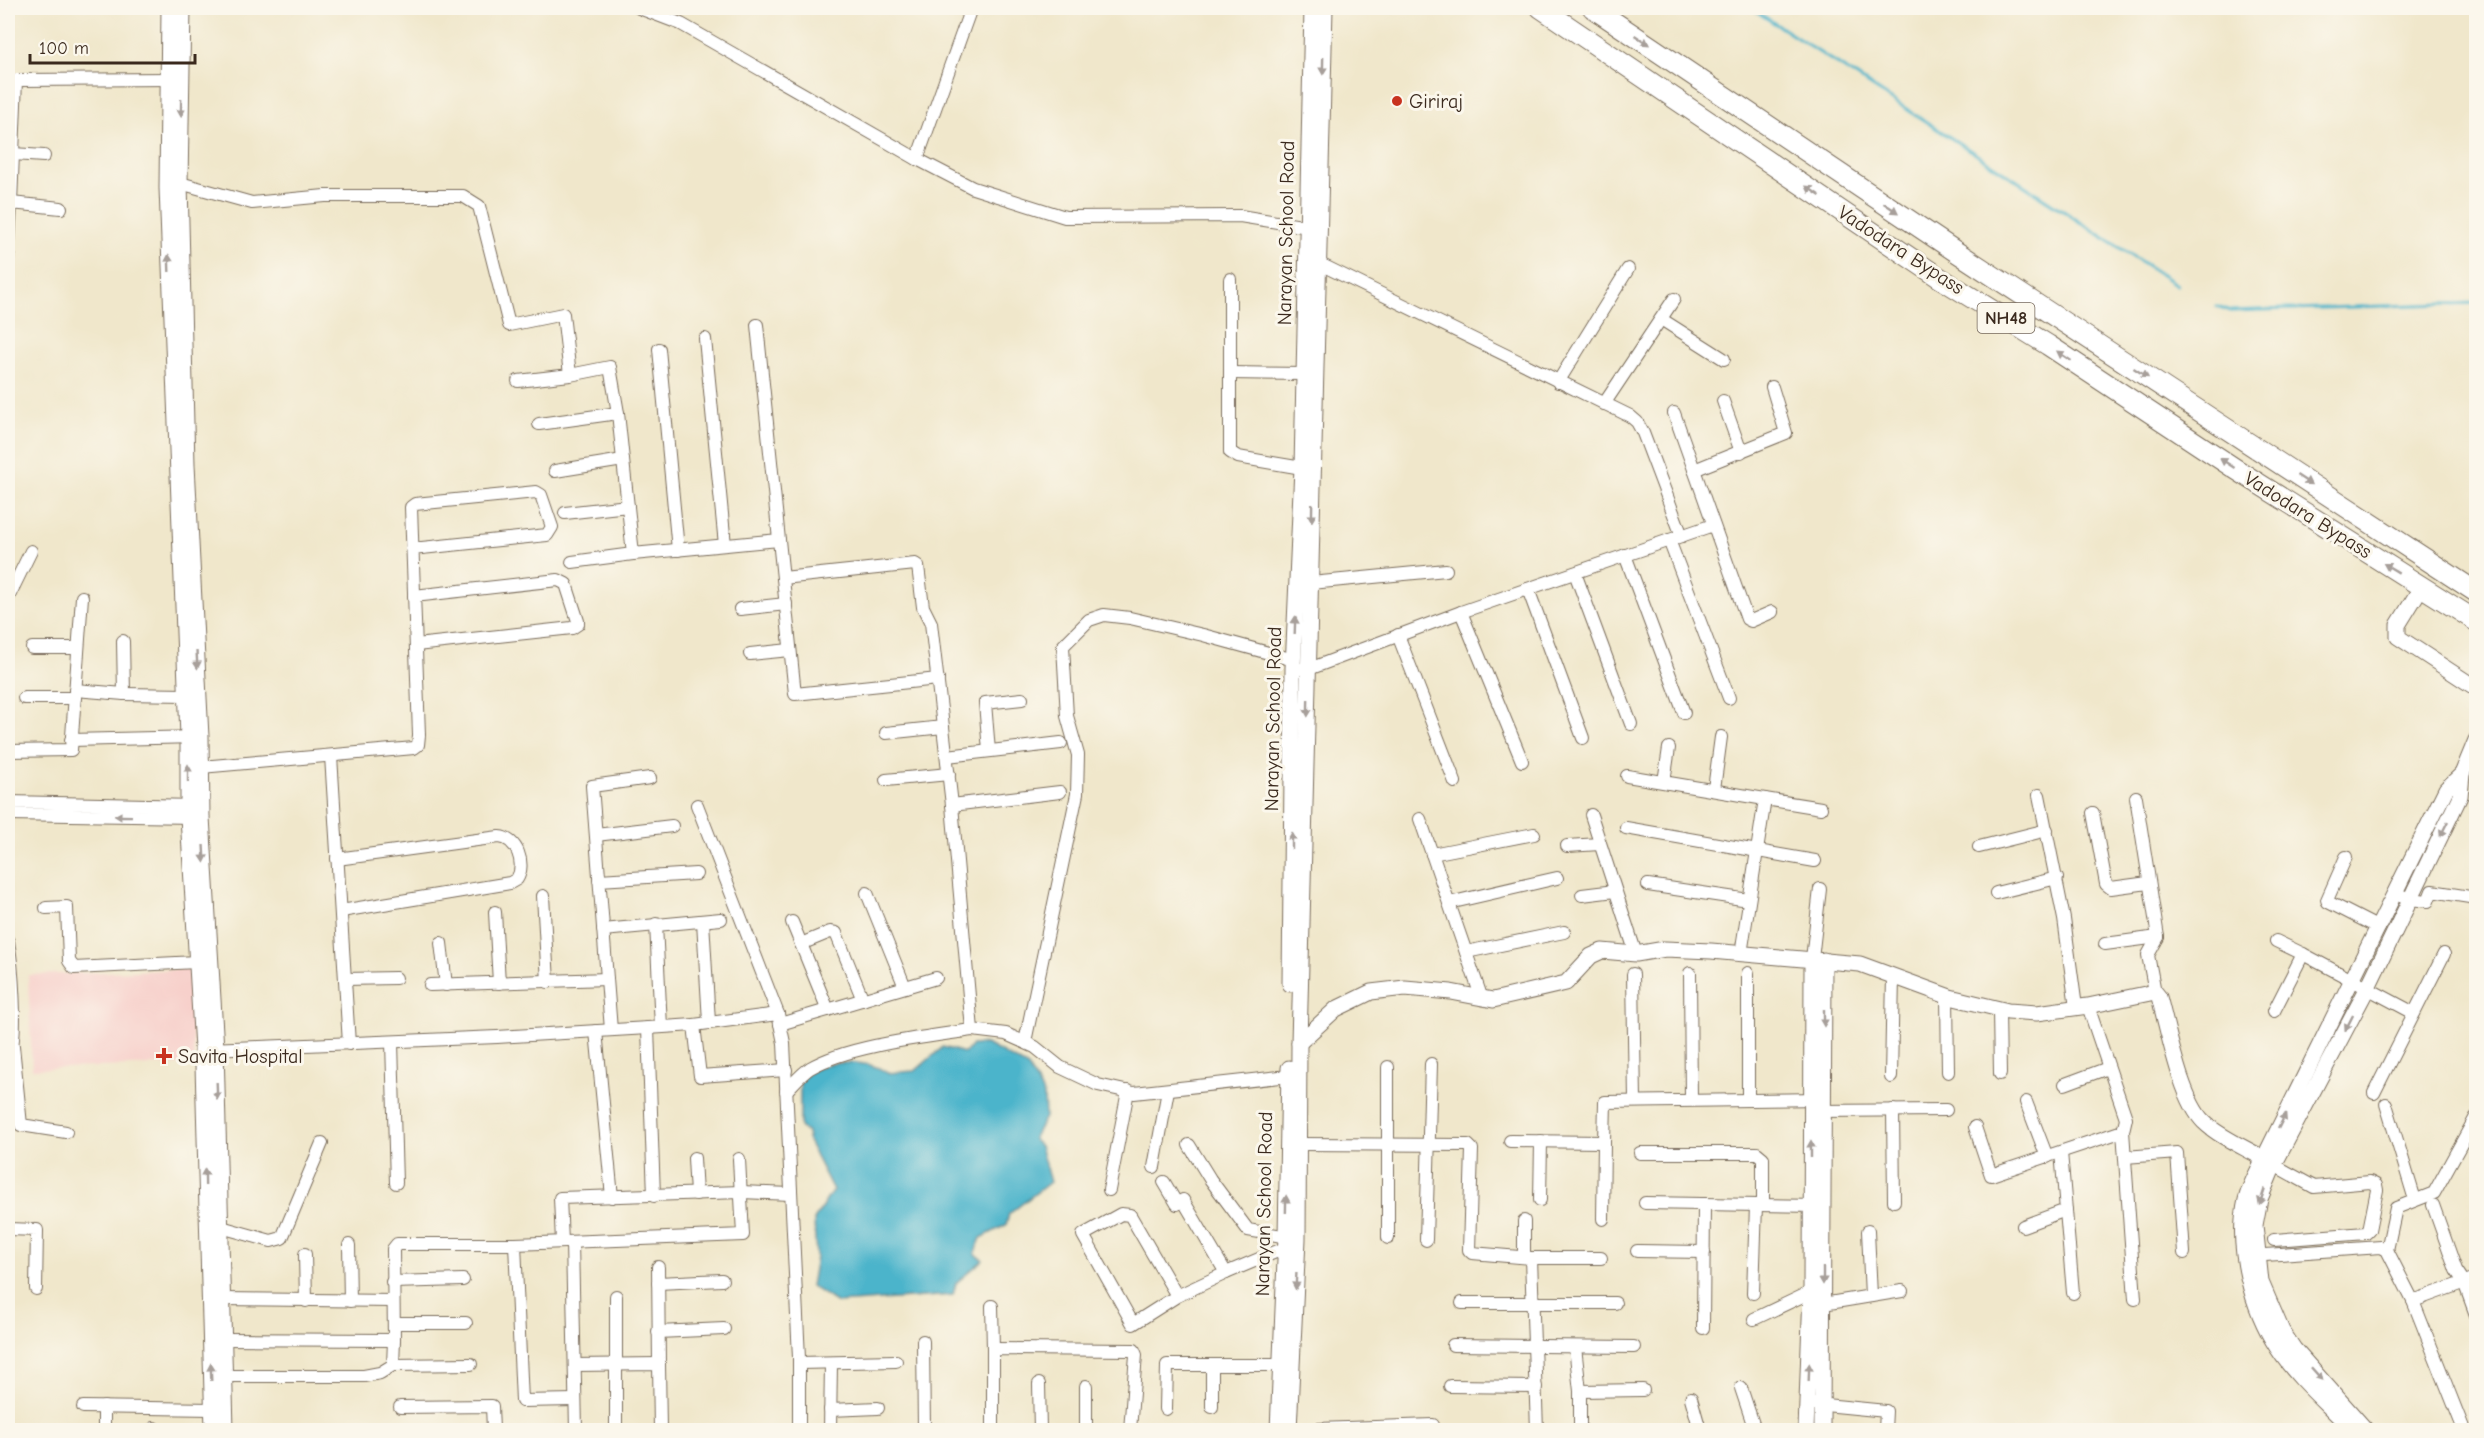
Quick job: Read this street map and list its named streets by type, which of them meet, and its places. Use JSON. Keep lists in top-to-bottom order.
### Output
{
  "streets": {
    "highway": ["Vadodara Bypass", "NH48"],
    "street": ["Narayan School Road"]
  },
  "places": {
    "other": ["Giriraj"],
    "health": ["Savita Hospital"]
  },
  "scale_bar": "100 m"
}
